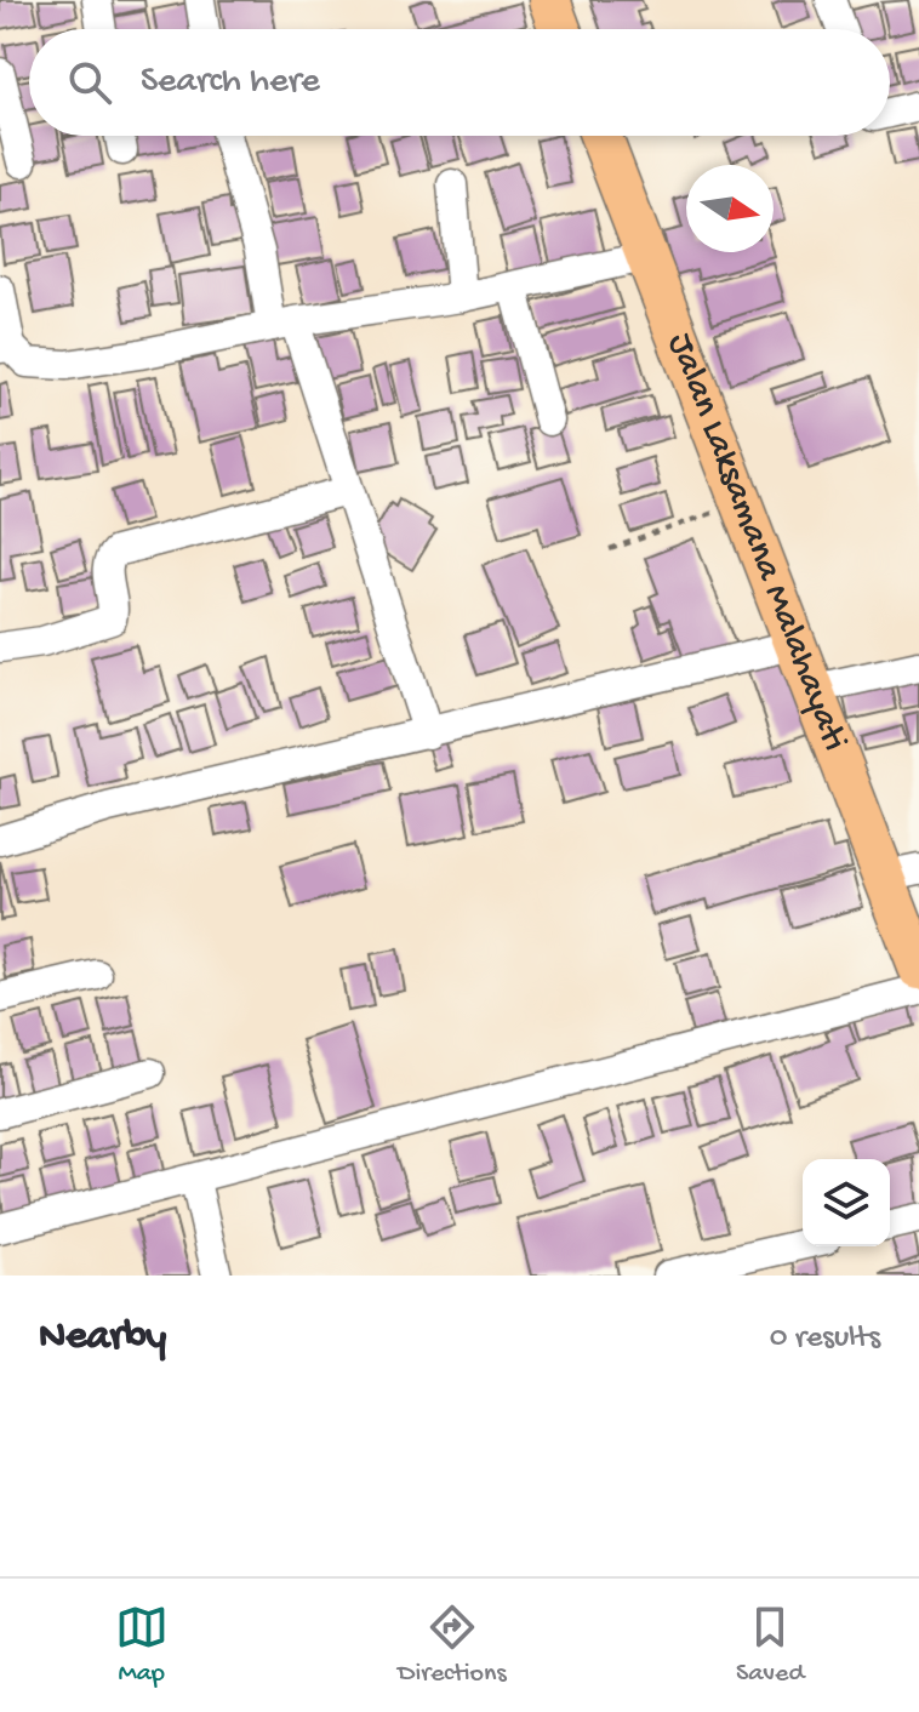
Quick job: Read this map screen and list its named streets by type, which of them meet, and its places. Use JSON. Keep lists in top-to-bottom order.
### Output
{
  "streets": {
    "highway": ["Jalan Laksamana Malahayati"]
  },
  "north": "right",
  "page": {
    "search": "Search here",
    "heading": ["Nearby", "0 results"],
    "nav": ["Map", "Directions", "Saved"]
  }
}
